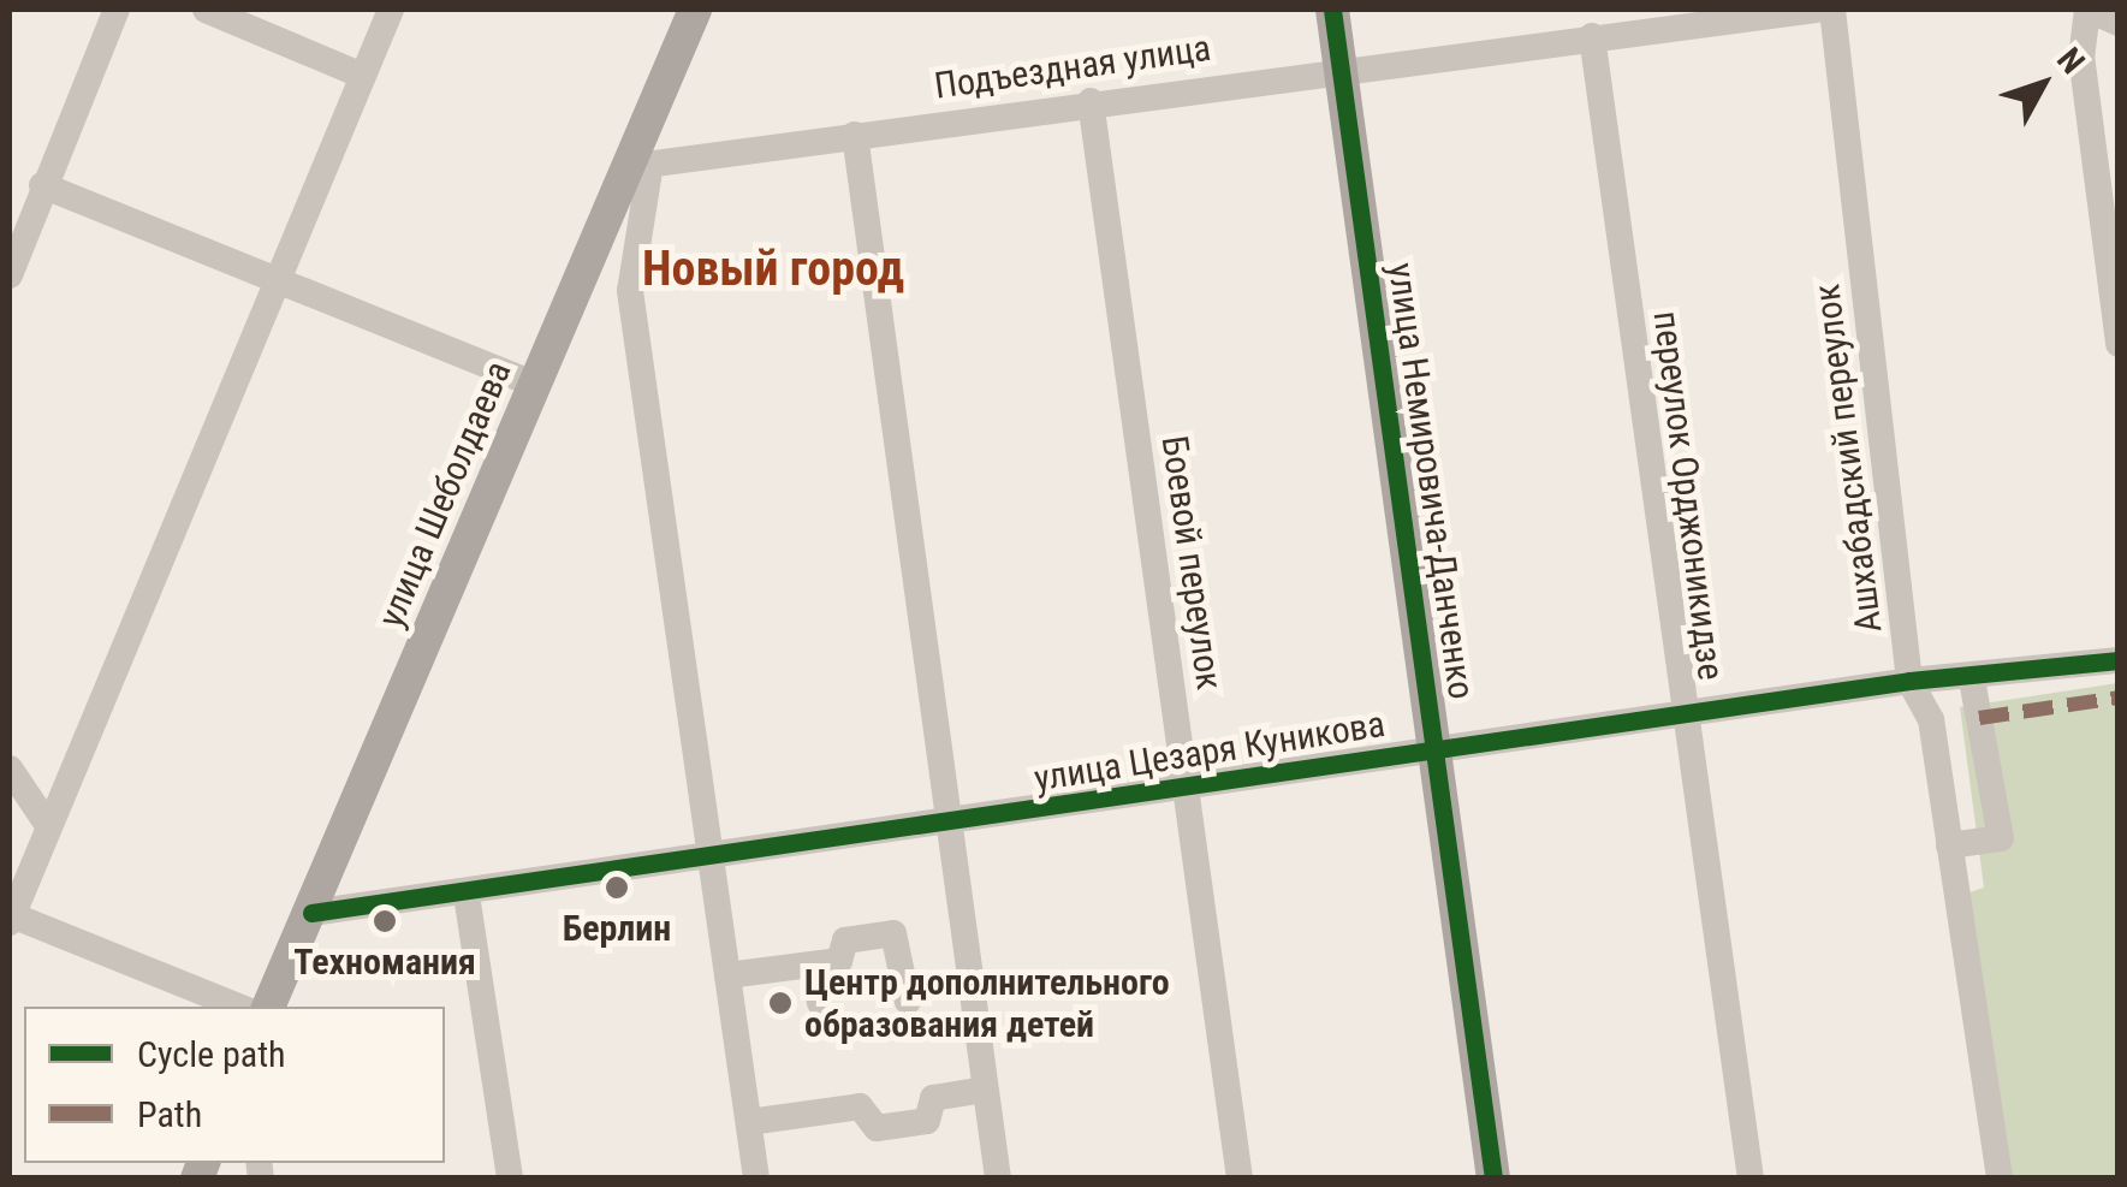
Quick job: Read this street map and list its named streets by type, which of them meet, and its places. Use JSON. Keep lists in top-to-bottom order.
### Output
{
  "streets": {
    "main road": ["улица Немировича-Данченко", "улица Шеболдаева"],
    "street": [
      "Подъездная улица",
      "Ашхабадский переулок",
      "переулок Орджоникидзе",
      "Боевой переулок",
      "улица Цезаря Куникова"
    ]
  },
  "crossings": [
    ["Подъездная улица", "улица Немировича-Данченко"],
    ["Подъездная улица", "улица Шеболдаева"],
    ["Подъездная улица", "переулок Орджоникидзе"],
    ["Подъездная улица", "Боевой переулок"],
    ["Ашхабадский переулок", "улица Цезаря Куникова"],
    ["улица Немировича-Данченко", "улица Цезаря Куникова"],
    ["улица Шеболдаева", "улица Цезаря Куникова"],
    ["переулок Орджоникидзе", "улица Цезаря Куникова"],
    ["Боевой переулок", "улица Цезаря Куникова"]
  ],
  "districts": ["Новый город"],
  "places": ["Берлин", "Техномания", "Центр дополнительного образования детей"],
  "legend": ["Cycle path", "Path"],
  "north": "top right"
}
